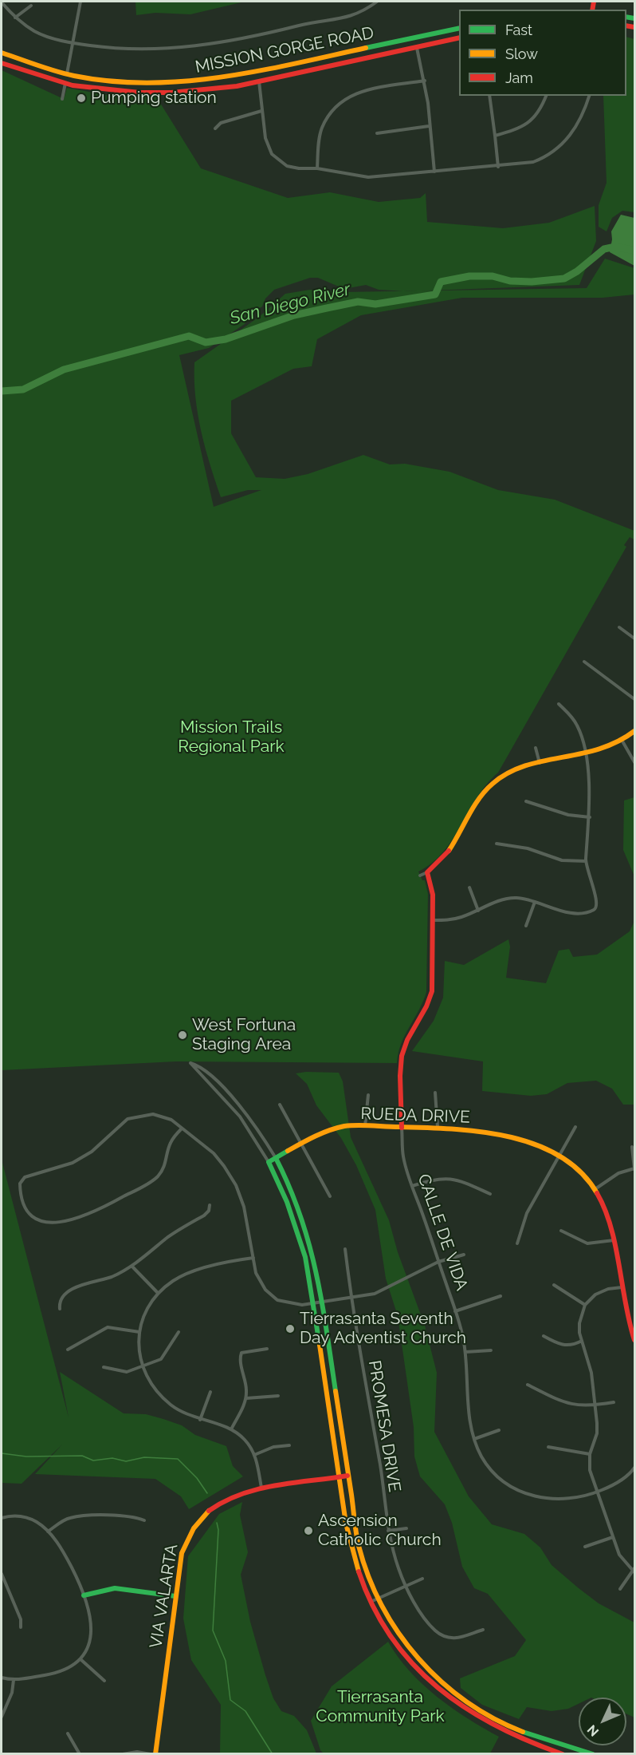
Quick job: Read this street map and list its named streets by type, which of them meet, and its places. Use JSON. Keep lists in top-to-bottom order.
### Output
{
  "streets": {
    "main road": [
      "MISSION GORGE ROAD",
      "RUEDA DRIVE",
      "CALLE DE VIDA",
      "VIA VALARTA"
    ],
    "street": ["PROMESA DRIVE"]
  },
  "crossings": [
    ["RUEDA DRIVE", "CALLE DE VIDA"]
  ],
  "water": ["San Diego River"],
  "parks": ["Mission Trails Regional Park", "Tierrasanta Community Park"],
  "places": [
    "Pumping station",
    "West Fortuna Staging Area",
    "Tierrasanta Seventh Day Adventist Church",
    "Ascension Catholic Church"
  ],
  "legend": ["Fast", "Slow", "Jam"],
  "north": "bottom left"
}
